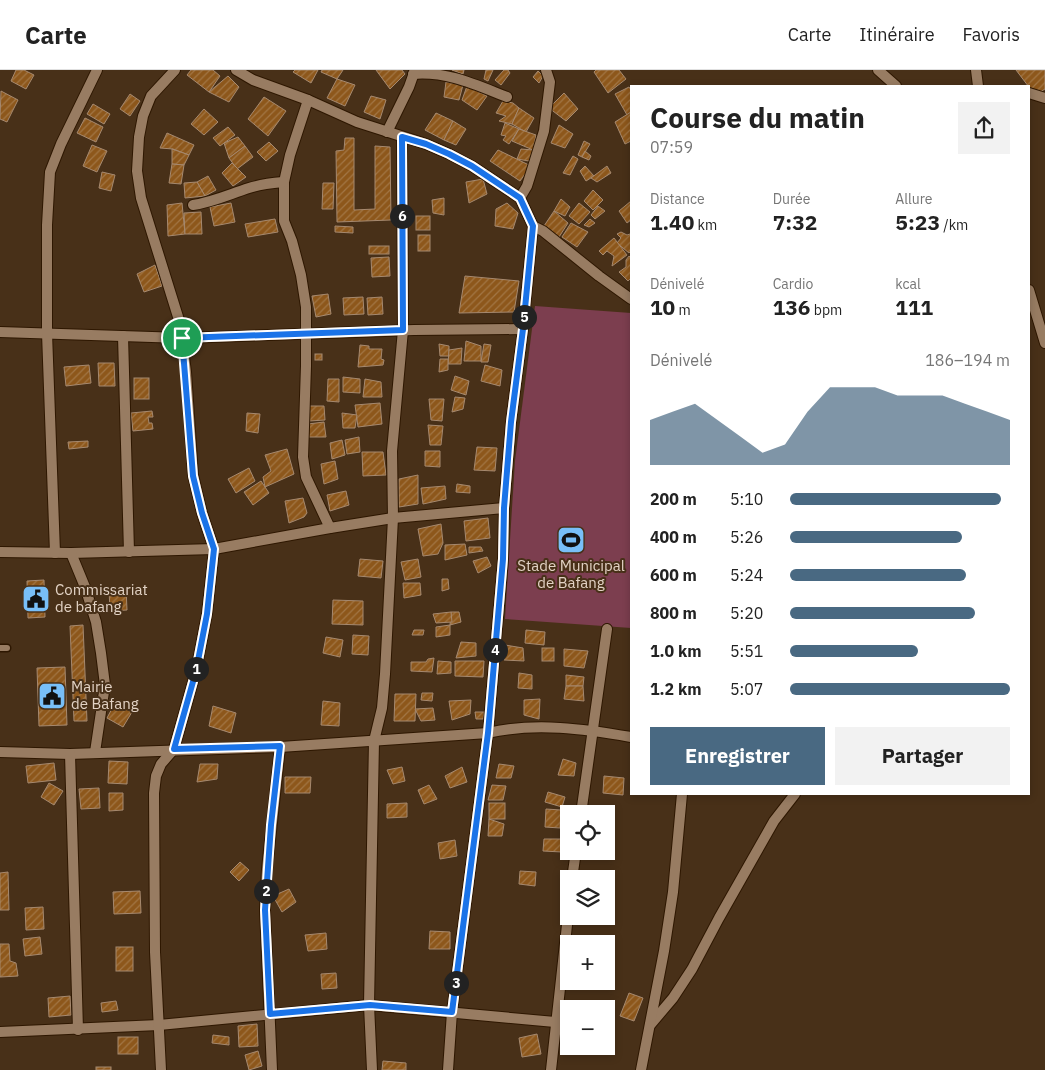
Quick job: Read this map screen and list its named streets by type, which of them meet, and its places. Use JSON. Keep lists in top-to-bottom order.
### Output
{
  "places": {
    "sports": ["Stade Municipal de Bafang"],
    "public building": ["Commissariat de bafang", "Mairie de Bafang"]
  },
  "page": {
    "header": "Carte",
    "nav": ["Carte", "Itinéraire", "Favoris"],
    "heading": ["Course du matin", "07:59"],
    "stats": [
      ["Distance", "1.40 km"],
      ["Durée", "7:32"],
      ["Allure", "5:23 /km"],
      ["Dénivelé", "10 m"],
      ["Cardio", "136 bpm"],
      ["kcal", "111"]
    ],
    "pins": [
      "6",
      "5",
      "4",
      "1",
      "2",
      "3"
    ],
    "chart": ["Dénivelé", "186–194 m"],
    "list": [
      {
        "name": "200 m",
        "note": "5:10"
      },
      {
        "name": "400 m",
        "note": "5:26"
      },
      {
        "name": "600 m",
        "note": "5:24"
      },
      {
        "name": "800 m",
        "note": "5:20"
      },
      {
        "name": "1.0 km",
        "note": "5:51"
      },
      {
        "name": "1.2 km",
        "note": "5:07"
      }
    ],
    "buttons": ["Enregistrer", "Partager"],
    "map_buttons": ["+", "−"]
  }
}
